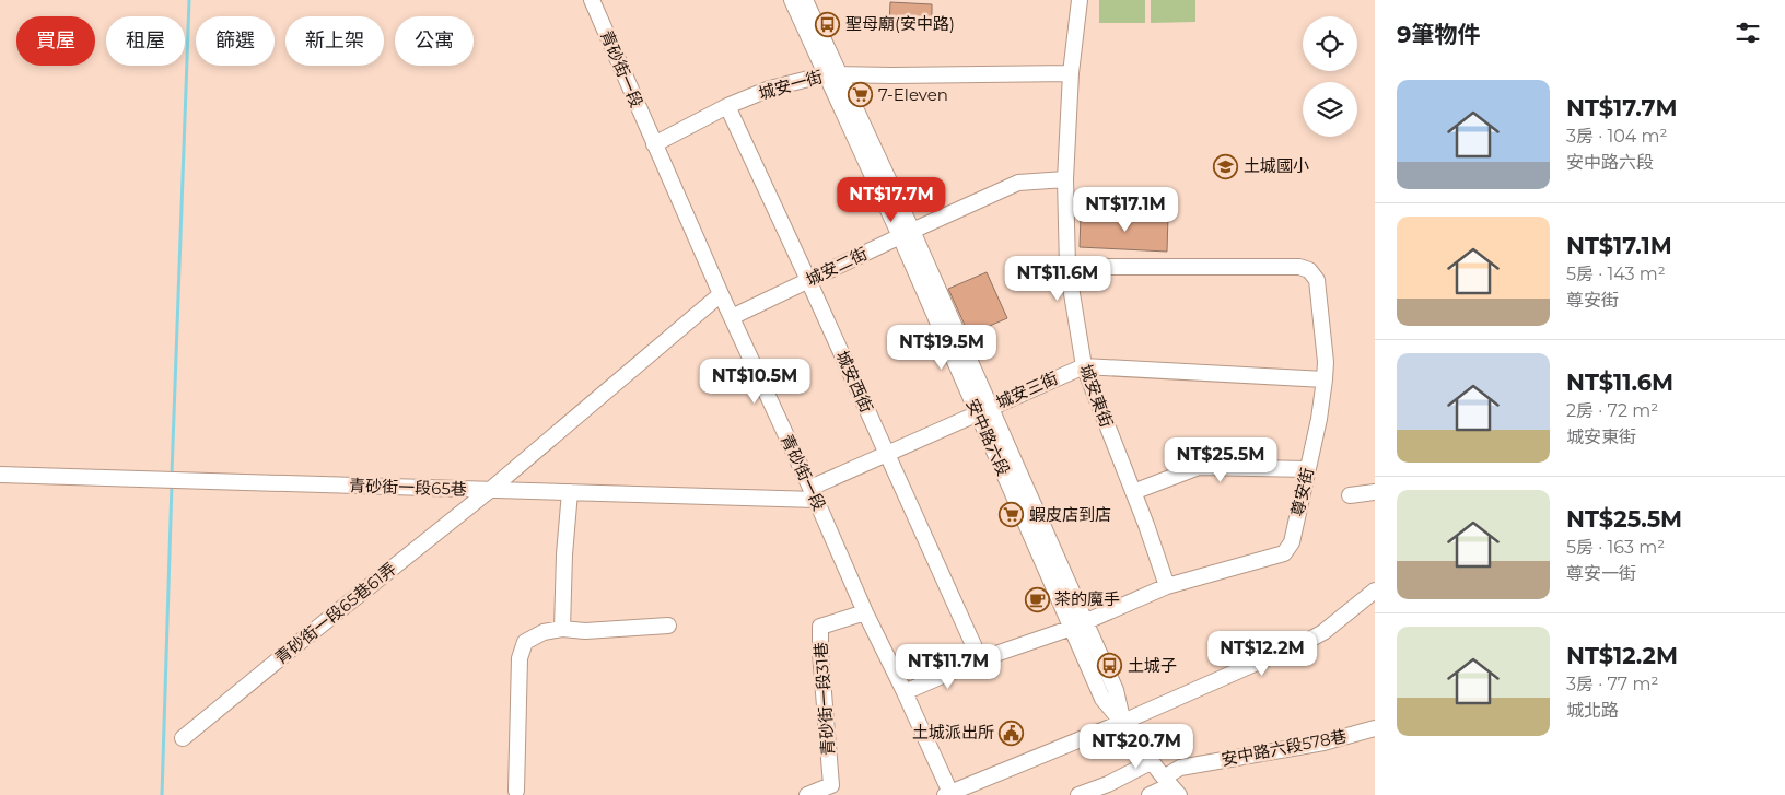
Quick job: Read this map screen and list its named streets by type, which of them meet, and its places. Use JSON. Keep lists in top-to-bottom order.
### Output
{
  "streets": {
    "street": [
      "青砂街一段",
      "城安一街",
      "城安二街",
      "城安西街",
      "城安三街",
      "城安東街",
      "安中路六段",
      "青砂街一段65巷",
      "尊安街",
      "青砂街一段65巷61弄",
      "青砂街一段31巷",
      "安中路六段578巷"
    ]
  },
  "crossings": [
    ["青砂街一段", "城安一街"],
    ["青砂街一段", "城安二街"],
    ["青砂街一段", "城安三街"],
    ["青砂街一段", "青砂街一段65巷"],
    ["青砂街一段", "尊安街"],
    ["青砂街一段", "青砂街一段65巷61弄"],
    ["青砂街一段", "青砂街一段31巷"],
    ["城安一街", "城安西街"],
    ["城安一街", "城安東街"],
    ["城安一街", "安中路六段"],
    ["城安二街", "城安西街"],
    ["城安二街", "城安東街"],
    ["城安二街", "安中路六段"],
    ["城安西街", "城安三街"],
    ["城安西街", "尊安街"],
    ["城安三街", "城安東街"],
    ["城安三街", "安中路六段"],
    ["城安三街", "青砂街一段65巷"],
    ["城安三街", "尊安街"],
    ["城安東街", "尊安街"],
    ["安中路六段", "尊安街"],
    ["安中路六段", "安中路六段578巷"],
    ["青砂街一段65巷", "青砂街一段65巷61弄"]
  ],
  "places": {
    "bus stop": ["聖母廟(安中路)", "土城子"],
    "supermarket": ["7-Eleven", "蝦皮店到店"],
    "school or university": ["土城國小"],
    "cafe": ["茶的魔手"],
    "public building": ["土城派出所"]
  },
  "page": {
    "heading": "9筆物件",
    "chip": [
      "買屋",
      "租屋",
      "篩選",
      "新上架",
      "公寓"
    ],
    "list": [
      {
        "name": "NT$17.7M",
        "note": "3房 · 104 m² · 安中路六段"
      },
      {
        "name": "NT$17.1M",
        "note": "5房 · 143 m² · 尊安街"
      },
      {
        "name": "NT$11.6M",
        "note": "2房 · 72 m² · 城安東街"
      },
      {
        "name": "NT$25.5M",
        "note": "5房 · 163 m² · 尊安一街"
      },
      {
        "name": "NT$12.2M",
        "note": "3房 · 77 m² · 城北路"
      }
    ],
    "price": [
      "NT$17.7M",
      "NT$17.1M",
      "NT$11.6M",
      "NT$19.5M",
      "NT$10.5M",
      "NT$25.5M",
      "NT$12.2M",
      "NT$11.7M",
      "NT$20.7M"
    ]
  }
}
